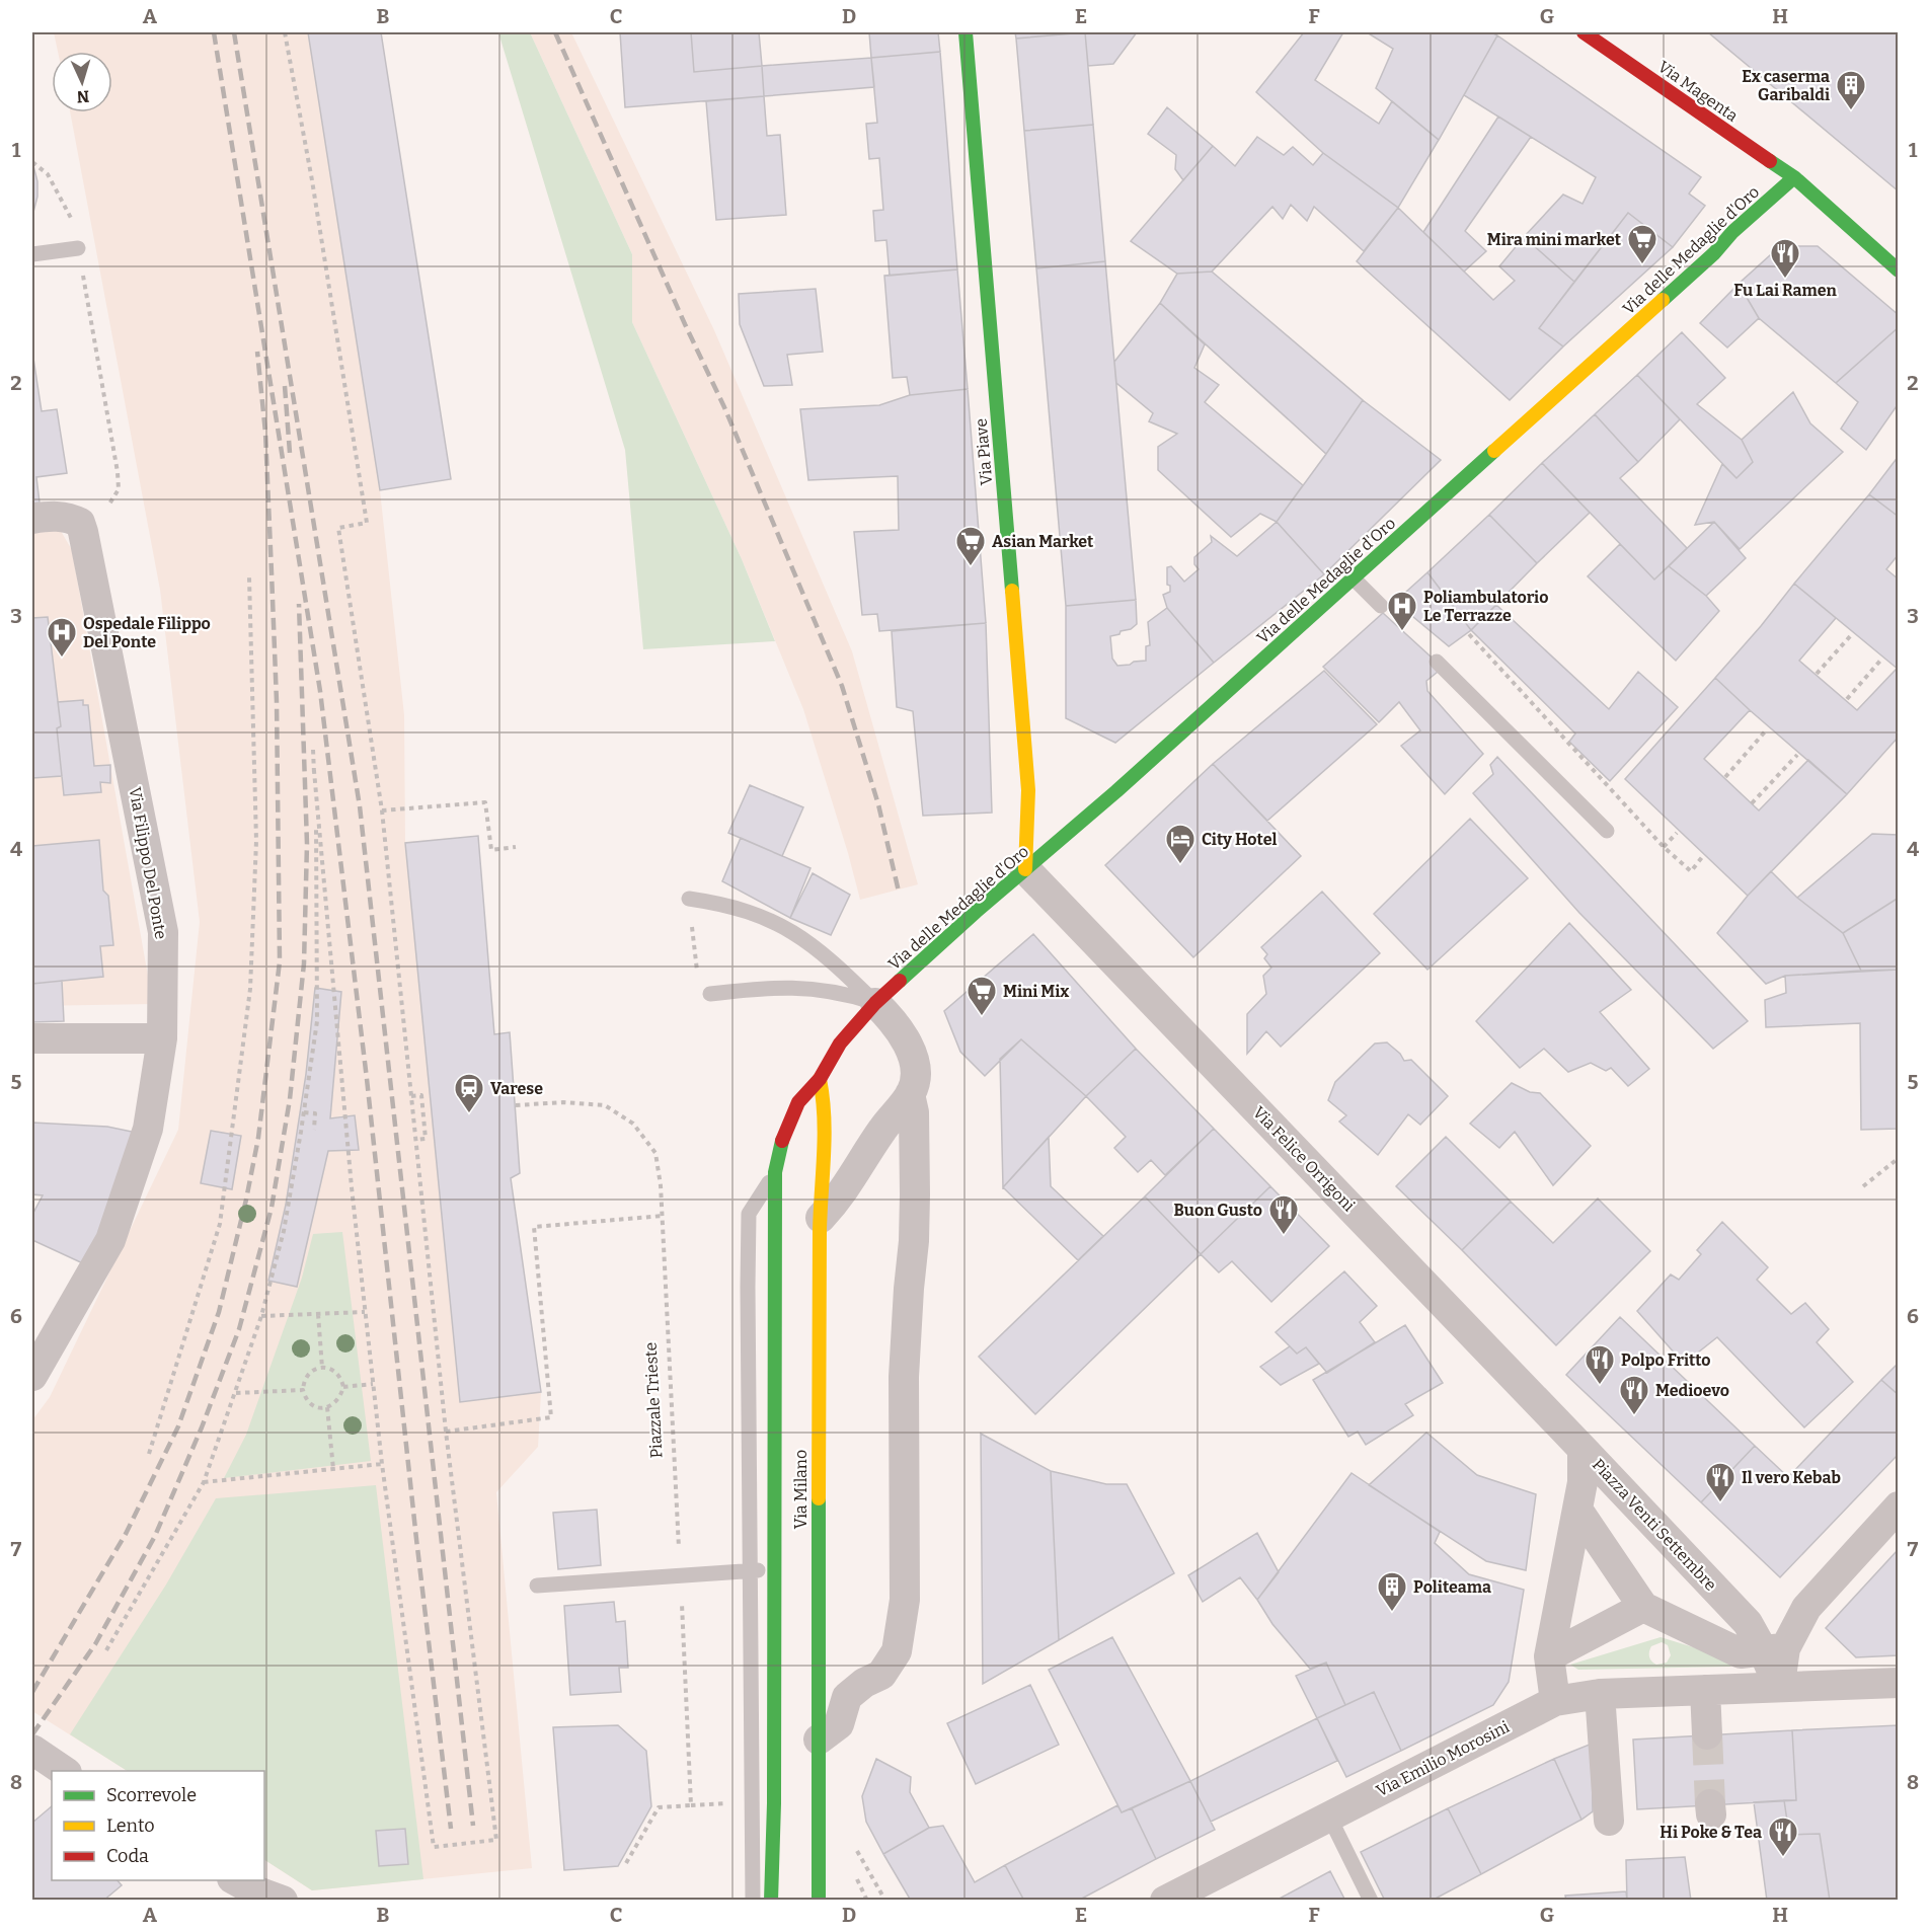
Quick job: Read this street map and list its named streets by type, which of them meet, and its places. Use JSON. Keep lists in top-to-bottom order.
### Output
{
  "streets": {
    "main road": [
      "Via Magenta",
      "Via delle Medaglie d'Oro",
      "Via Piave",
      "Via Milano"
    ],
    "street": [
      "Via Filippo Del Ponte",
      "Via Felice Orrigoni",
      "Piazza Venti Settembre",
      "Via Emilio Morosini"
    ],
    "path": ["Piazzale Trieste"]
  },
  "crossings": [
    ["Via Magenta", "Via delle Medaglie d'Oro"],
    ["Via delle Medaglie d'Oro", "Via Piave"],
    ["Via delle Medaglie d'Oro", "Via Felice Orrigoni"],
    ["Via delle Medaglie d'Oro", "Via Milano"],
    ["Via Piave", "Via Felice Orrigoni"],
    ["Via Felice Orrigoni", "Piazza Venti Settembre"],
    ["Piazza Venti Settembre", "Via Emilio Morosini"]
  ],
  "places": {
    "building": ["Ex caserma Garibaldi", "Politeama"],
    "supermarket": ["Mira mini market", "Asian Market", "Mini Mix"],
    "restaurant": [
      "Fu Lai Ramen",
      "Buon Gusto",
      "Polpo Fritto",
      "Medioevo",
      "Il vero Kebab",
      "Hi Poke & Tea"
    ],
    "hospital": ["Poliambulatorio Le Terrazze", "Ospedale Filippo Del Ponte"],
    "hotel": ["City Hotel"],
    "station": ["Varese"]
  },
  "legend": ["Scorrevole", "Lento", "Coda"],
  "north": "bottom",
  "grid": {
    "columns": [
      "A",
      "B",
      "C",
      "D",
      "E",
      "F",
      "G",
      "H"
    ],
    "rows": [
      "1",
      "2",
      "3",
      "4",
      "5",
      "6",
      "7",
      "8"
    ]
  }
}
